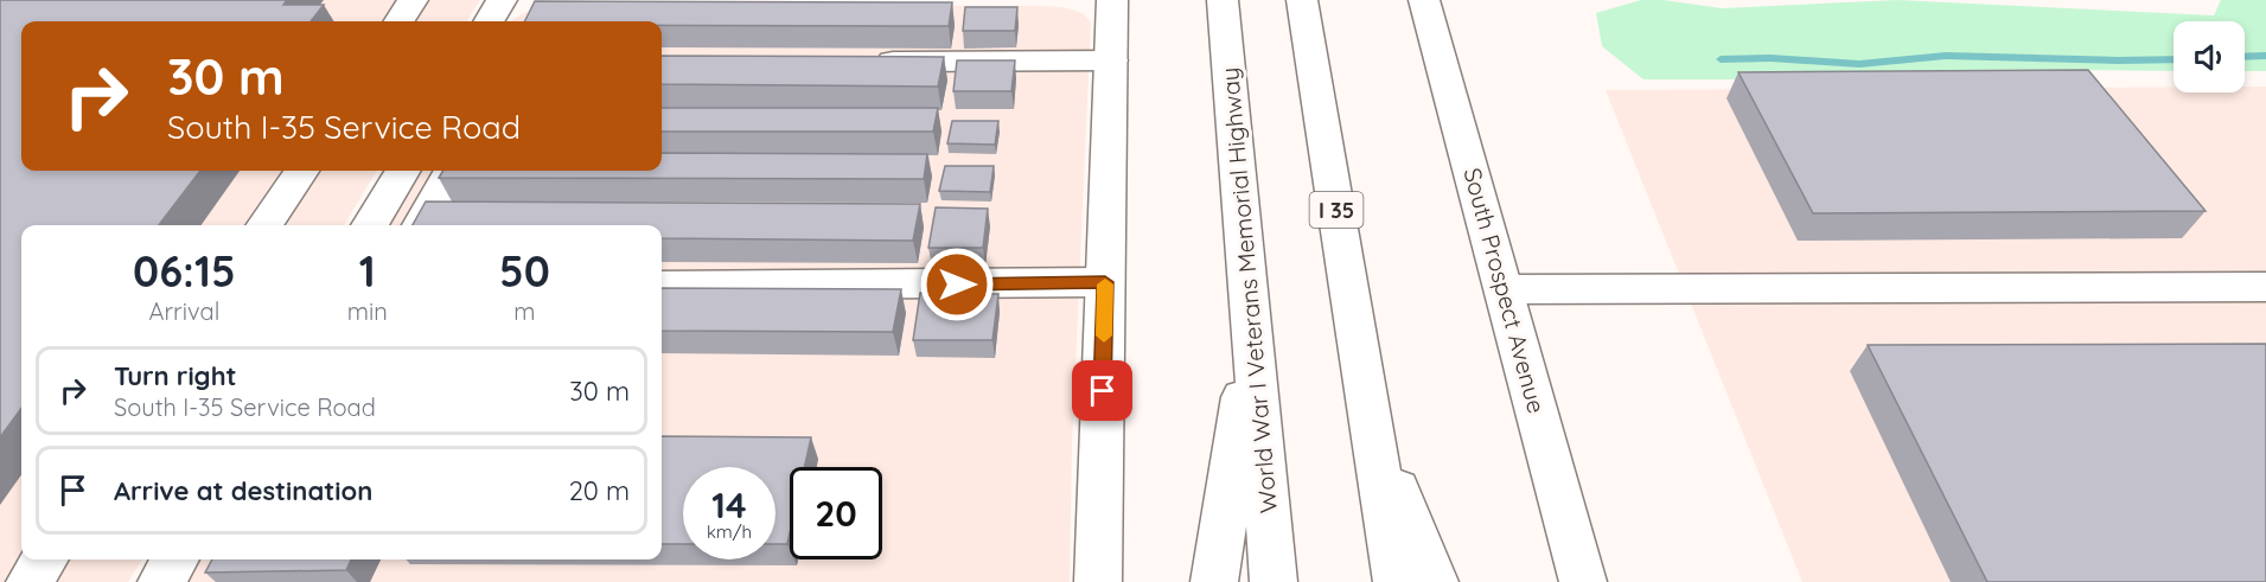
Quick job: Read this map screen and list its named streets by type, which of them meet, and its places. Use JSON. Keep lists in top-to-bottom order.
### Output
{
  "streets": {
    "main road": ["I 35", "World War I Veterans Memorial Highway", "South Prospect Avenue"]
  },
  "page": {
    "turn": ["30 m", "South I-35 Service Road"],
    "eta": [
      "06:15",
      "Arrival",
      "1",
      "min",
      "50",
      "m"
    ],
    "list": [
      {
        "name": "Turn right",
        "note": "South I-35 Service Road",
        "value": "30 m"
      },
      {
        "name": "Arrive at destination",
        "value": "20 m"
      }
    ],
    "speed": "14 km/h",
    "limit": "20"
  }
}
